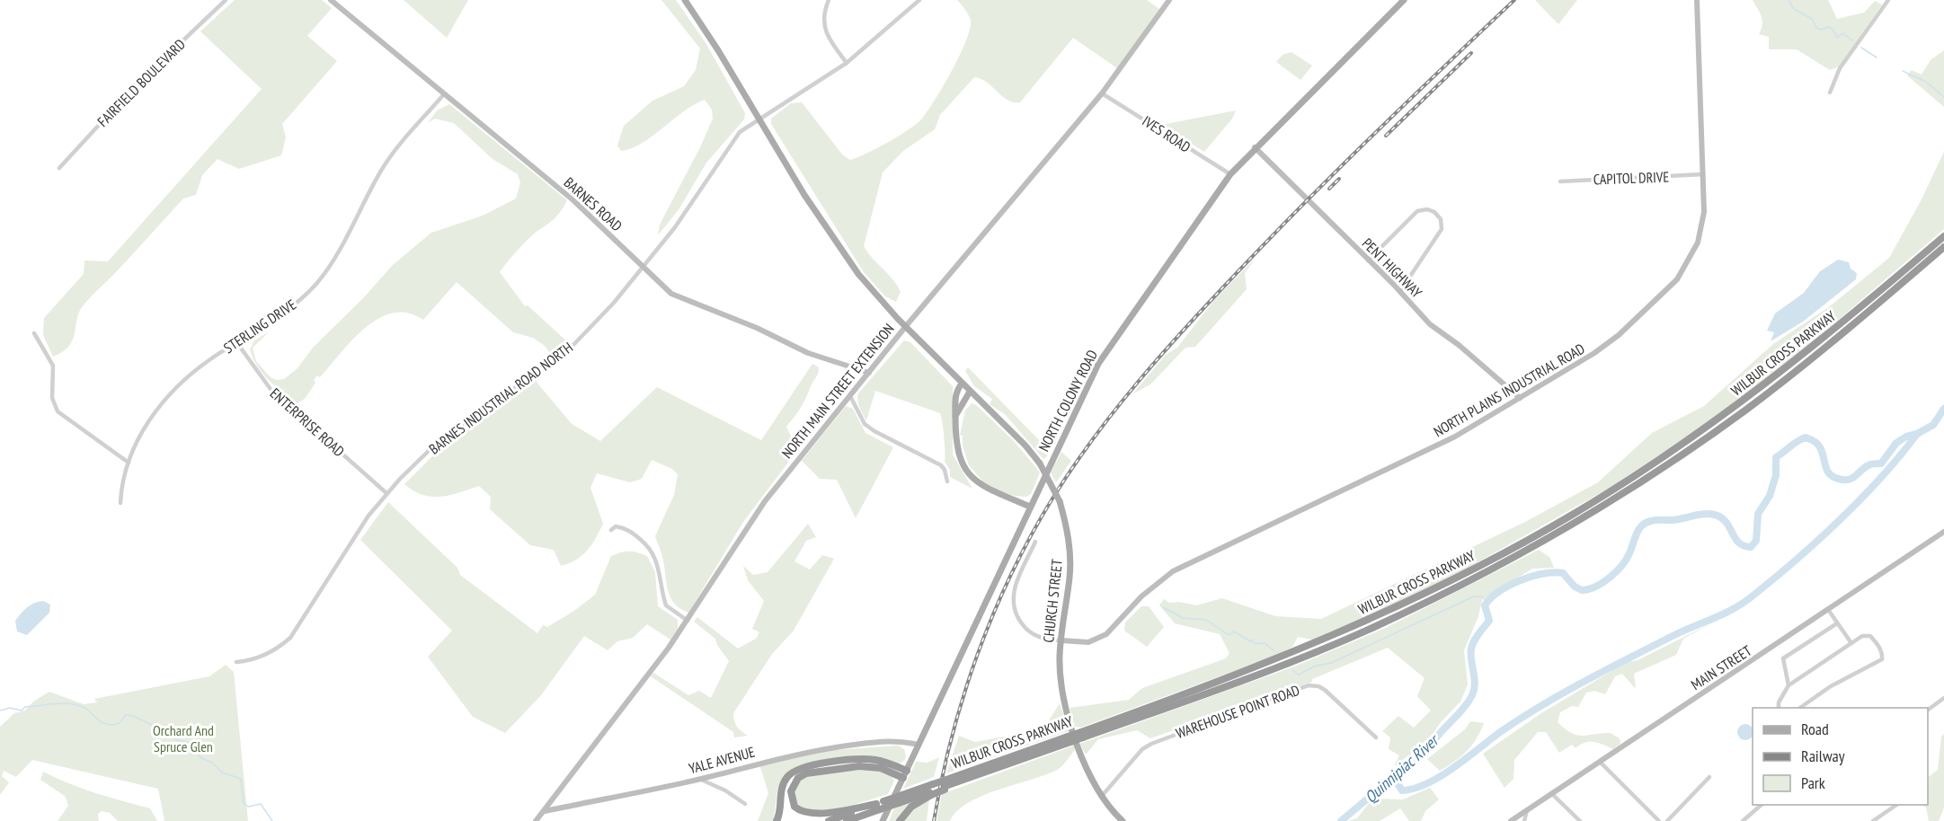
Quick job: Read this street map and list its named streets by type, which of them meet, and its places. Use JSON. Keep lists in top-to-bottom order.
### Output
{
  "streets": {
    "highway": ["WILBUR CROSS PARKWAY"],
    "main road": ["NORTH COLONY ROAD", "CHURCH STREET"],
    "street": [
      "FAIRFIELD BOULEVARD",
      "IVES ROAD",
      "CAPITOL DRIVE",
      "BARNES ROAD",
      "PENT HIGHWAY",
      "STERLING DRIVE",
      "NORTH PLAINS INDUSTRIAL ROAD",
      "NORTH MAIN STREET EXTENSION",
      "BARNES INDUSTRIAL ROAD NORTH",
      "ENTERPRISE ROAD",
      "MAIN STREET",
      "WAREHOUSE POINT ROAD",
      "YALE AVENUE"
    ]
  },
  "crossings": [
    ["IVES ROAD", "NORTH MAIN STREET EXTENSION"],
    ["IVES ROAD", "NORTH COLONY ROAD"],
    ["CAPITOL DRIVE", "NORTH PLAINS INDUSTRIAL ROAD"],
    ["BARNES ROAD", "STERLING DRIVE"],
    ["BARNES ROAD", "NORTH MAIN STREET EXTENSION"],
    ["BARNES ROAD", "BARNES INDUSTRIAL ROAD NORTH"],
    ["PENT HIGHWAY", "NORTH PLAINS INDUSTRIAL ROAD"],
    ["PENT HIGHWAY", "NORTH COLONY ROAD"],
    ["STERLING DRIVE", "ENTERPRISE ROAD"],
    ["NORTH PLAINS INDUSTRIAL ROAD", "CHURCH STREET"],
    ["NORTH MAIN STREET EXTENSION", "YALE AVENUE"],
    ["BARNES INDUSTRIAL ROAD NORTH", "ENTERPRISE ROAD"],
    ["NORTH COLONY ROAD", "YALE AVENUE"],
    ["CHURCH STREET", "WAREHOUSE POINT ROAD"]
  ],
  "water": ["Quinnipiac River"],
  "parks": ["Orchard And Spruce Glen"],
  "legend": ["Road", "Railway", "Park"]
}
